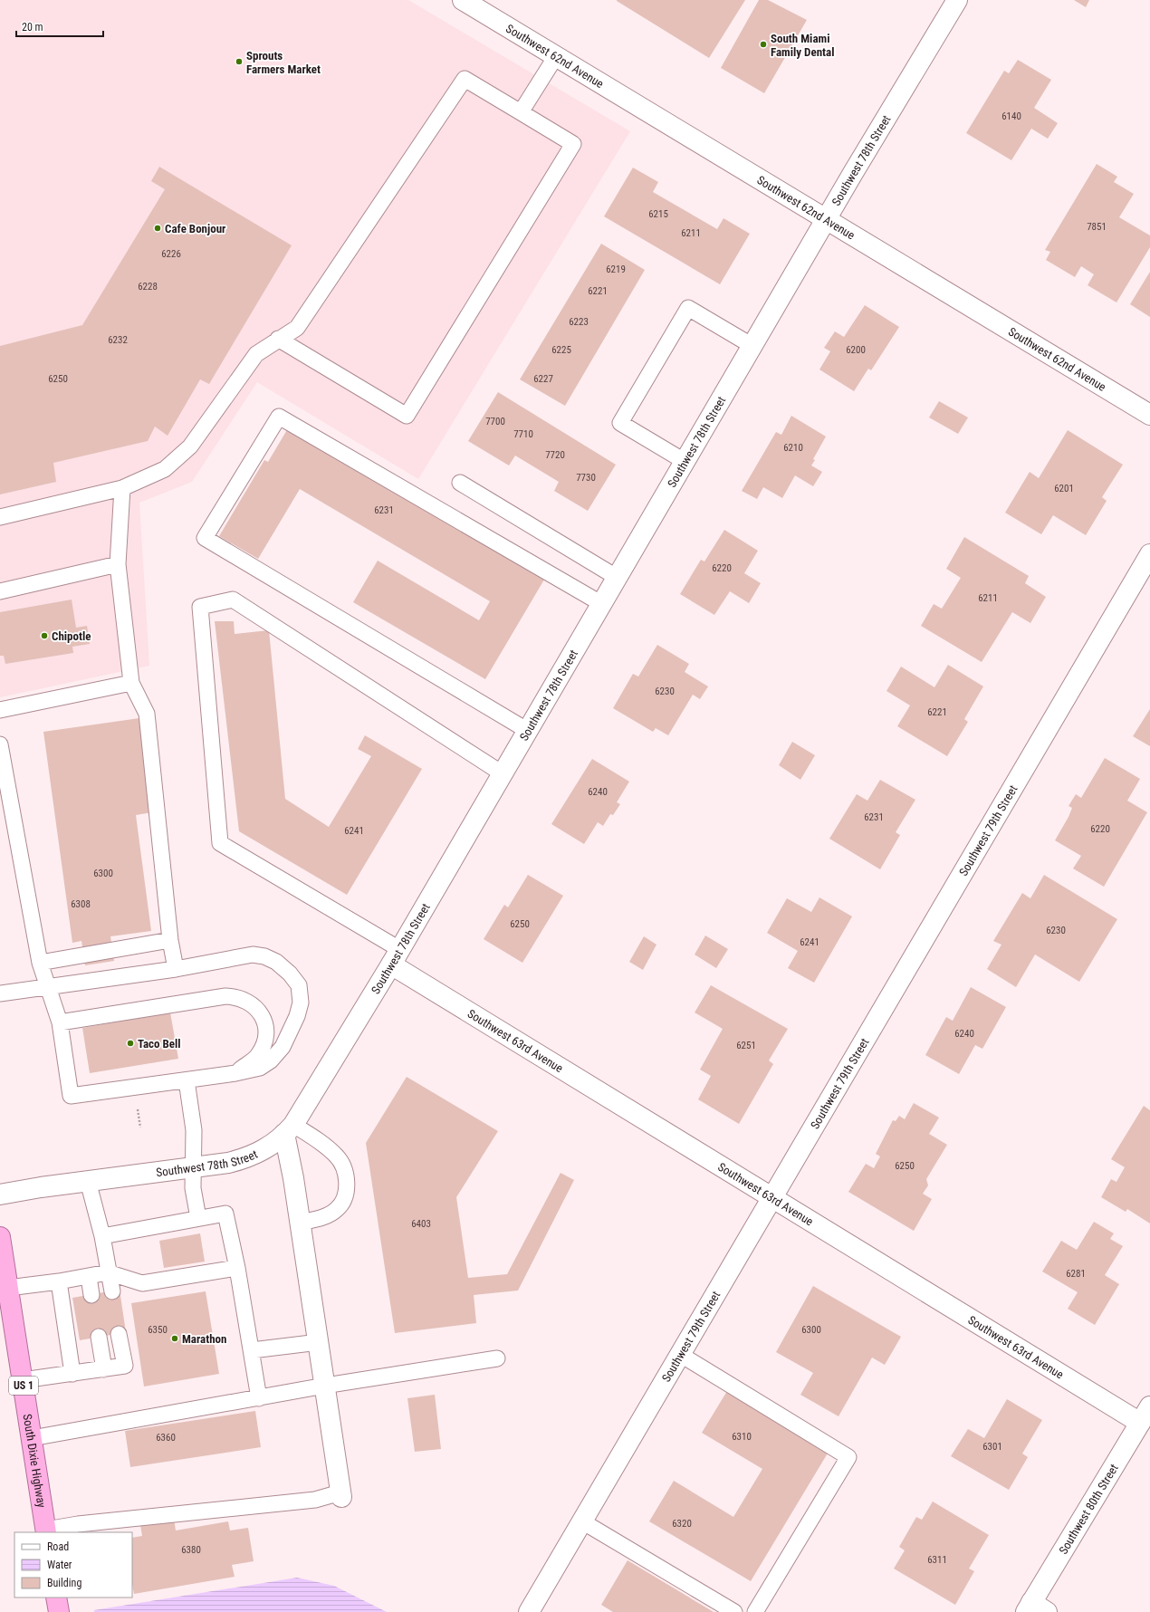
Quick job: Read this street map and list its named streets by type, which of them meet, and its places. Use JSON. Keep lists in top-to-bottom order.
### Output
{
  "streets": {
    "highway": ["US 1", "South Dixie Highway"],
    "street": [
      "Southwest 62nd Avenue",
      "Southwest 78th Street",
      "Southwest 79th Street",
      "Southwest 63rd Avenue",
      "Southwest 80th Street"
    ]
  },
  "crossings": [
    ["Southwest 62nd Avenue", "Southwest 78th Street"],
    ["Southwest 78th Street", "Southwest 63rd Avenue"],
    ["Southwest 79th Street", "Southwest 63rd Avenue"],
    ["Southwest 63rd Avenue", "Southwest 80th Street"]
  ],
  "places": [
    "South Miami Family Dental",
    "Sprouts Farmers Market",
    "Cafe Bonjour",
    "Chipotle",
    "Taco Bell",
    "Marathon"
  ],
  "house_numbers": [
    "6140",
    "6215",
    "7851",
    "6211",
    "6226",
    "6219",
    "6228",
    "6221",
    "6223",
    "6232",
    "6225",
    "6200",
    "6250",
    "6227",
    "7700",
    "7710",
    "6210",
    "7720",
    "7730",
    "6201",
    "6231",
    "6220",
    "6211",
    "6230",
    "6221",
    "6240",
    "6231",
    "6220",
    "6241",
    "6300",
    "6308",
    "6250",
    "6230",
    "6241",
    "6240",
    "6251",
    "6250",
    "6403",
    "6281",
    "6350",
    "6300",
    "6310",
    "6360",
    "6301",
    "6320",
    "6380",
    "6311"
  ],
  "legend": ["Road", "Water", "Building"],
  "scale_bar": "20 m"
}
